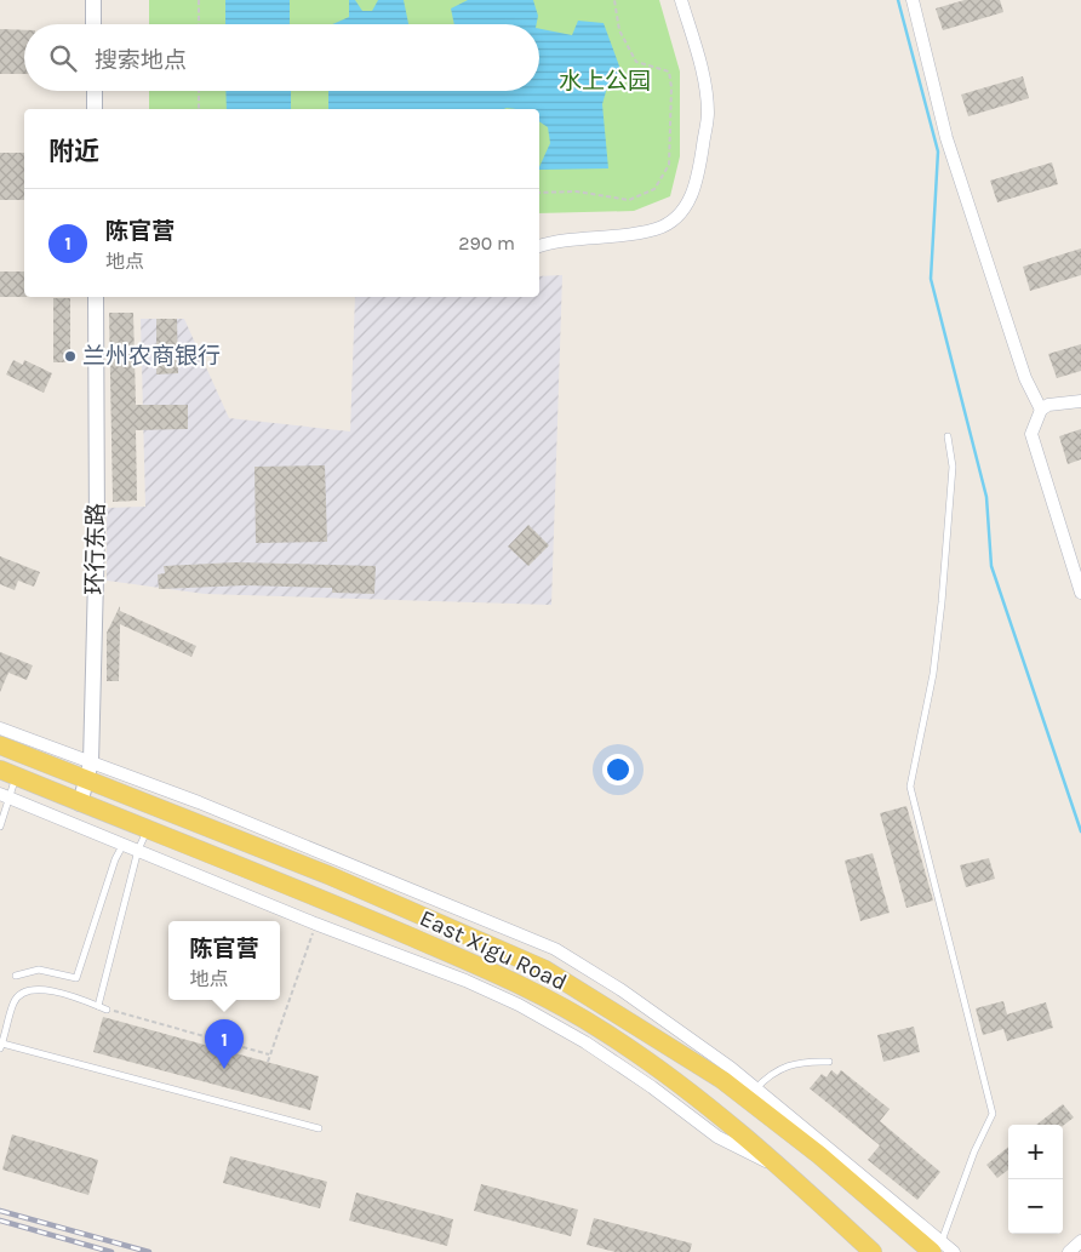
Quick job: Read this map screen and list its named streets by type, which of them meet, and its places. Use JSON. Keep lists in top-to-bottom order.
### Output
{
  "streets": {
    "main road": ["East Xigu Road"],
    "street": ["环行东路"]
  },
  "crossings": [
    ["环行东路", "East Xigu Road"]
  ],
  "parks": ["水上公园"],
  "places": ["兰州农商银行"],
  "page": {
    "search": "搜索地点",
    "heading": "附近",
    "list": [
      {
        "mark": "1",
        "name": "陈官营",
        "note": "地点",
        "value": "290 m"
      }
    ],
    "popup": ["陈官营", "地点"],
    "pins": "1",
    "map_buttons": ["+", "−"]
  }
}
